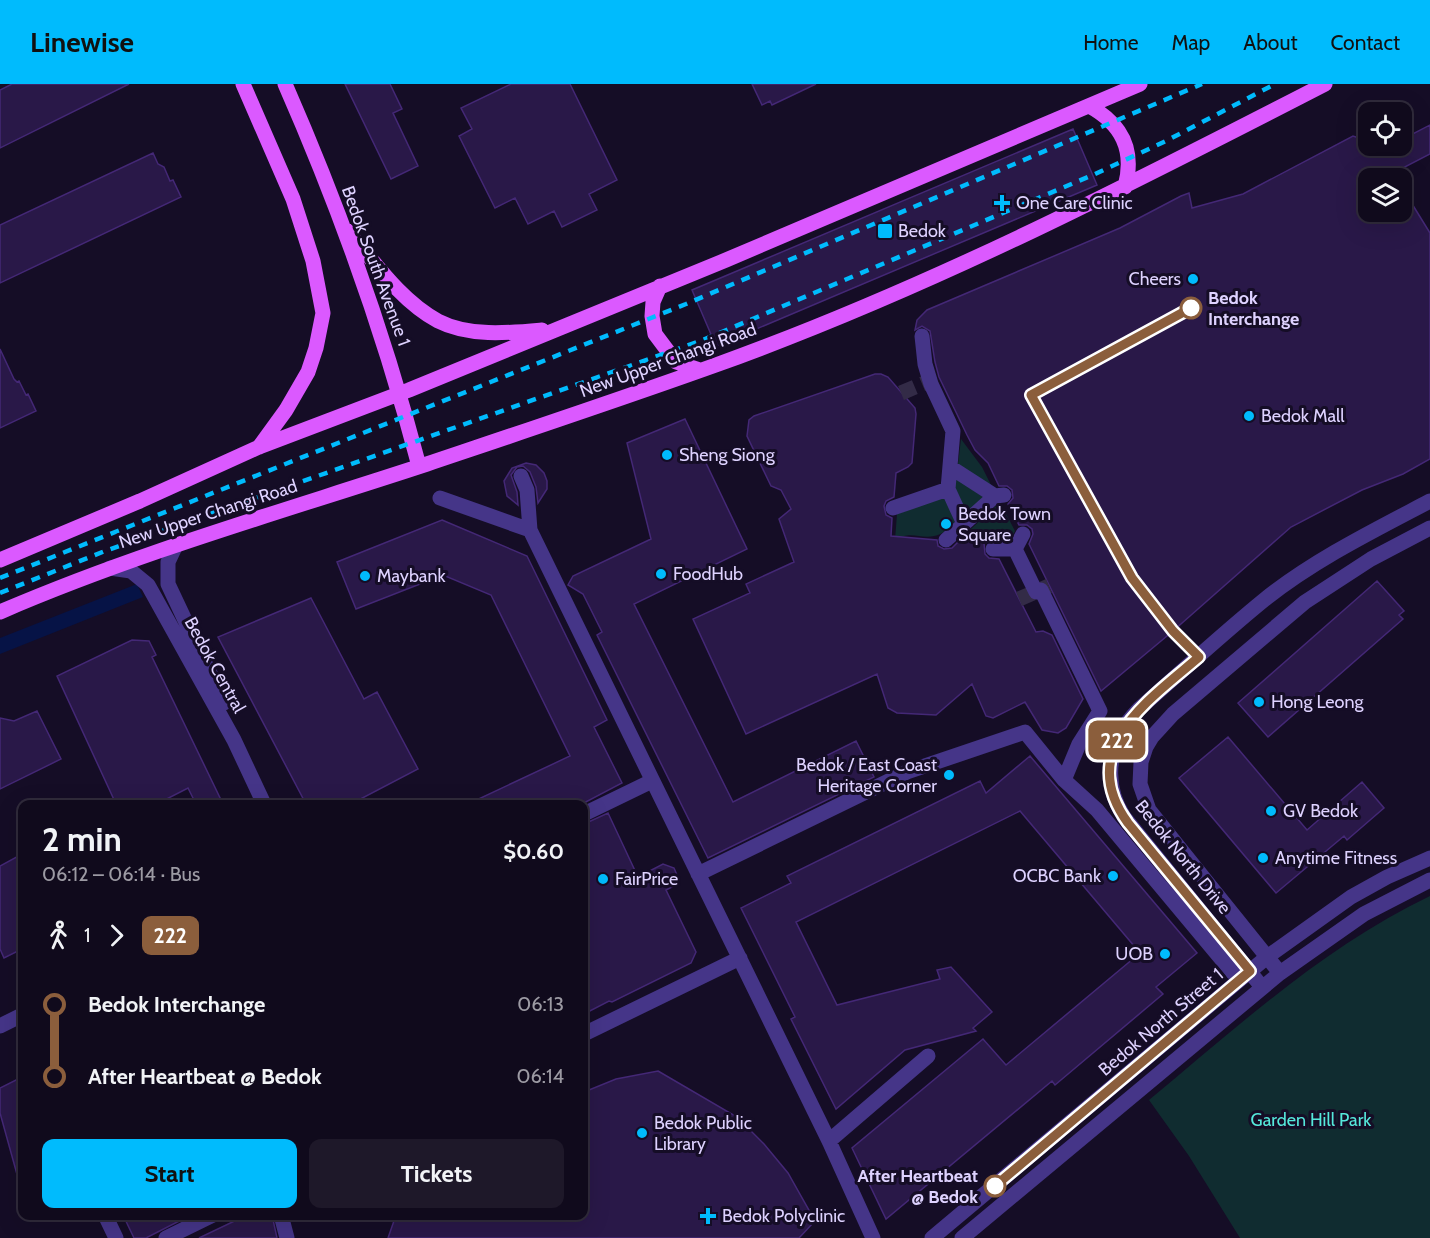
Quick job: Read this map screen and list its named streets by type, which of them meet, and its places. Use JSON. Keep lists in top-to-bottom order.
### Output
{
  "streets": {
    "main road": ["Bedok South Avenue 1", "New Upper Changi Road"],
    "street": ["Bedok Central", "Bedok North Drive", "Bedok North Street 1"]
  },
  "crossings": [
    ["Bedok South Avenue 1", "New Upper Changi Road"],
    ["New Upper Changi Road", "Bedok Central"],
    ["Bedok North Drive", "Bedok North Street 1"]
  ],
  "parks": ["Garden Hill Park"],
  "places": {
    "health": ["One Care Clinic", "Bedok Polyclinic"],
    "transit": ["Bedok"],
    "other": [
      "Cheers",
      "Bedok Interchange",
      "Bedok Mall",
      "Sheng Siong",
      "Bedok Town Square",
      "FoodHub",
      "Maybank",
      "Hong Leong",
      "Bedok / East Coast Heritage Corner",
      "GV Bedok",
      "Anytime Fitness",
      "OCBC Bank",
      "FairPrice",
      "UOB",
      "Bedok Public Library",
      "After Heartbeat @ Bedok"
    ]
  },
  "lines": ["bus line 222"],
  "page": {
    "header": "Linewise",
    "nav": [
      "Home",
      "Map",
      "About",
      "Contact"
    ],
    "on_map": "222",
    "heading": ["2 min", "06:12 – 06:14 · Bus", "$0.60"],
    "legs": ["1", "222"],
    "list": [
      {
        "name": "Bedok Interchange",
        "value": "06:13"
      },
      {
        "name": "After Heartbeat @ Bedok",
        "value": "06:14"
      }
    ],
    "buttons": ["Start", "Tickets"]
  }
}
